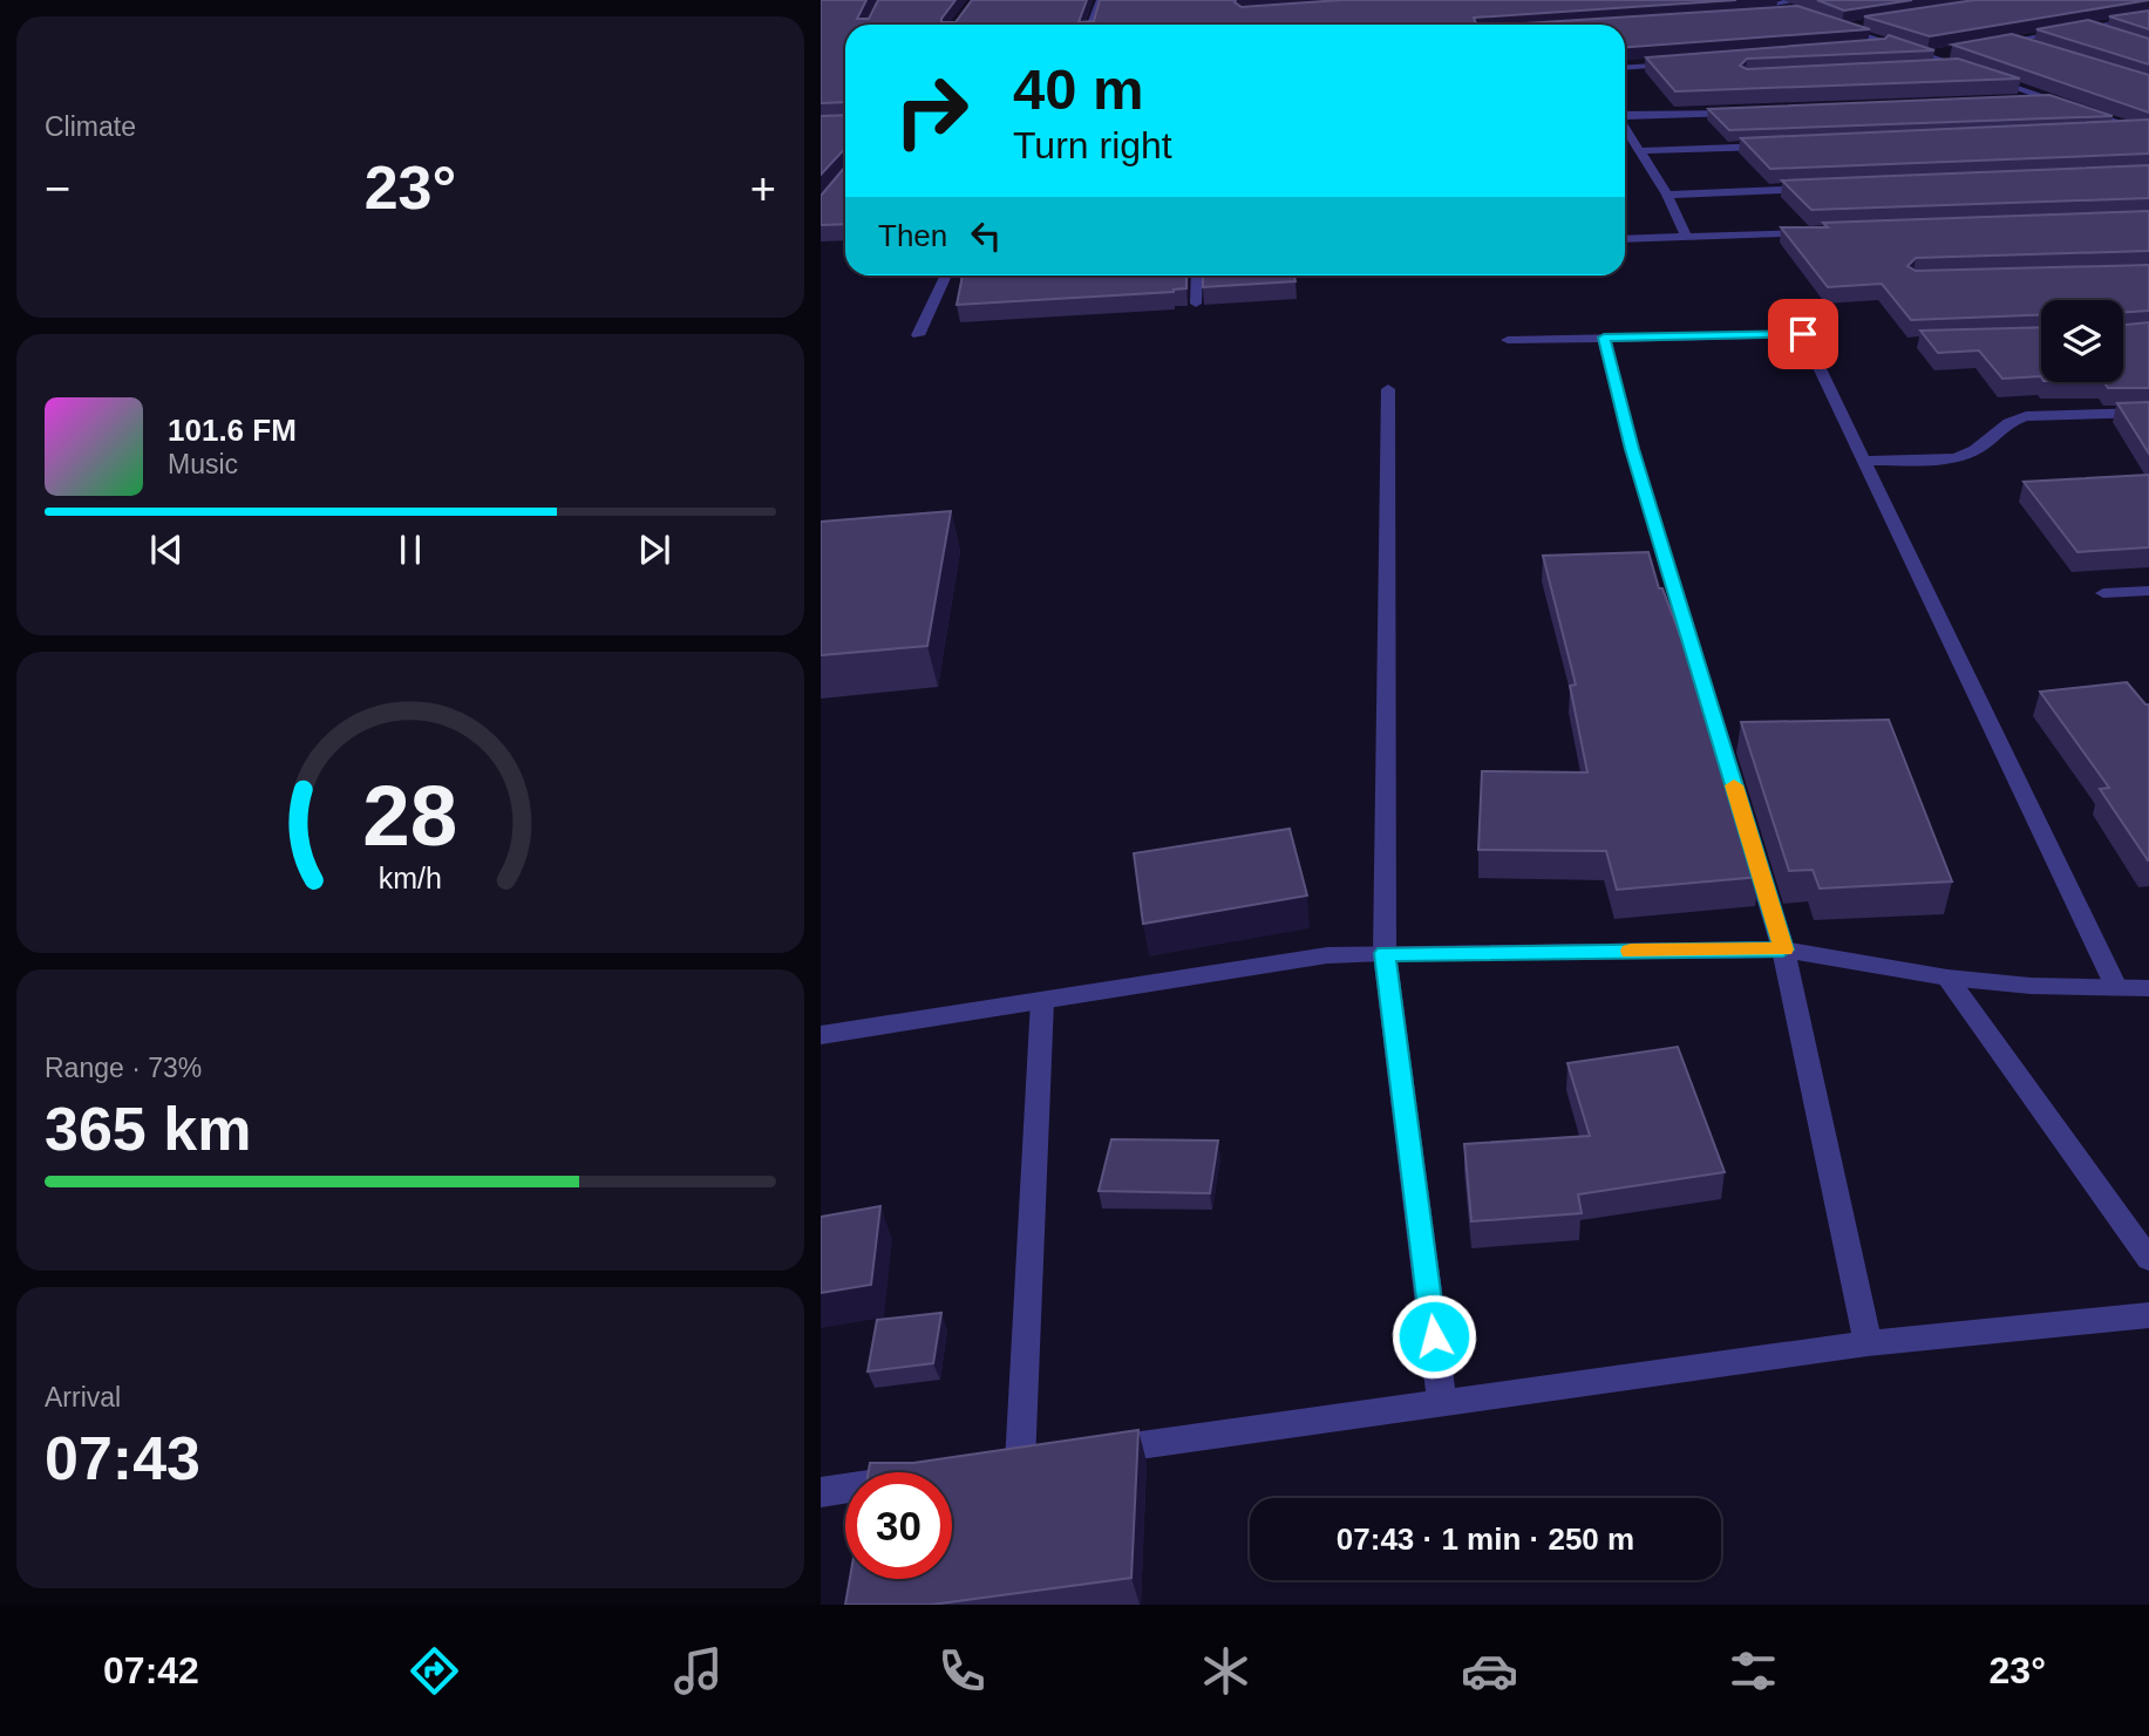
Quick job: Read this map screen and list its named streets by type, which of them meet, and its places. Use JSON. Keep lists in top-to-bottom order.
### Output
{
  "page": {
    "tile": [
      "Climate",
      ["Range · 73%", "365 km"],
      ["Arrival", "07:43"]
    ],
    "turn": ["40 m", "Turn right"],
    "heat": ["−", "23°", "+"],
    "then": "Then",
    "song": ["101.6 FM", "Music"],
    "limit": "30",
    "trip": "07:43 · 1 min · 250 m",
    "tabs": ["07:42", "23°"],
    "gauge": ["28", "km/h"]
  }
}
